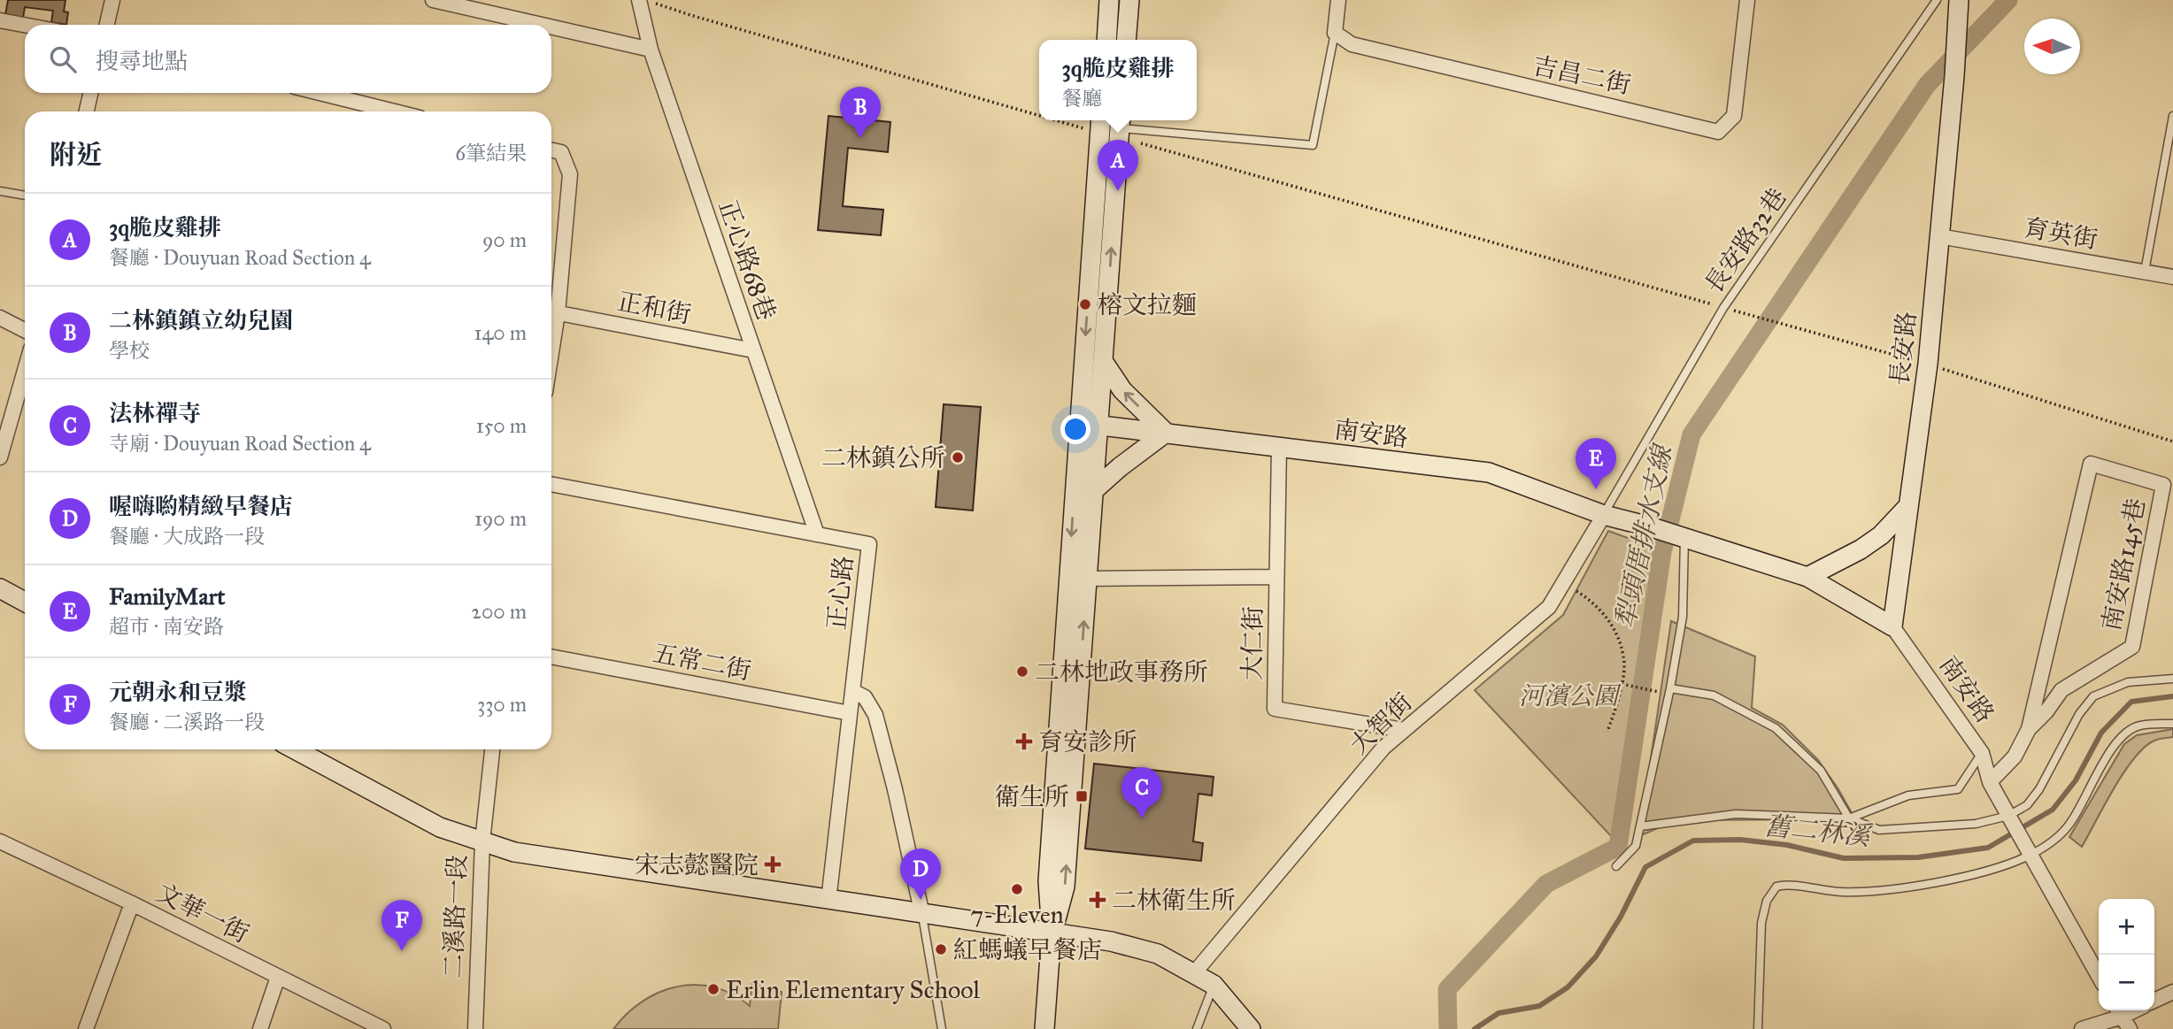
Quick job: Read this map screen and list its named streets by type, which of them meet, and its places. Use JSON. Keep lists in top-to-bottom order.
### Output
{
  "streets": {
    "main road": ["長安路", "南安路", "二溪路一段"],
    "street": [
      "吉昌二街",
      "育英街",
      "正心路68巷",
      "正和街",
      "南安路145巷",
      "正心路",
      "大仁街",
      "五常二街",
      "大智街",
      "文華一街"
    ],
    "lane": ["長安路32巷"]
  },
  "crossings": [
    ["育英街", "長安路"],
    ["長安路32巷", "南安路"],
    ["長安路32巷", "大智街"],
    ["正心路68巷", "正和街"],
    ["正心路68巷", "正心路"],
    ["長安路", "南安路"],
    ["南安路", "南安路145巷"],
    ["南安路", "大仁街"],
    ["南安路", "大智街"],
    ["正心路", "五常二街"],
    ["大仁街", "大智街"]
  ],
  "water": ["犁頭厝排水支線", "舊二林溪"],
  "parks": ["河濱公園"],
  "places": {
    "other": [
      "榕文拉麵",
      "二林鎮公所",
      "二林地政事務所",
      "7-Eleven",
      "紅螞蟻早餐店",
      "Erlin Elementary School"
    ],
    "health": ["育安診所", "宋志懿醫院", "二林衛生所"],
    "transit": ["衛生所"]
  },
  "north": "left",
  "page": {
    "search": "搜尋地點",
    "popup": ["3q脆皮雞排", "餐廳"],
    "pins": [
      "B",
      "A",
      "E",
      "C",
      "D",
      "F"
    ],
    "heading": ["附近", "6筆結果"],
    "list": [
      {
        "mark": "A",
        "name": "3q脆皮雞排",
        "note": "餐廳 · Douyuan Road Section 4",
        "value": "90 m"
      },
      {
        "mark": "B",
        "name": "二林鎮鎮立幼兒園",
        "note": "學校",
        "value": "140 m"
      },
      {
        "mark": "C",
        "name": "法林禪寺",
        "note": "寺廟 · Douyuan Road Section 4",
        "value": "150 m"
      },
      {
        "mark": "D",
        "name": "喔嗨喲精緻早餐店",
        "note": "餐廳 · 大成路一段",
        "value": "190 m"
      },
      {
        "mark": "E",
        "name": "FamilyMart",
        "note": "超市 · 南安路",
        "value": "200 m"
      },
      {
        "mark": "F",
        "name": "元朝永和豆漿",
        "note": "餐廳 · 二溪路一段",
        "value": "330 m"
      }
    ],
    "map_buttons": ["+", "−"]
  }
}
